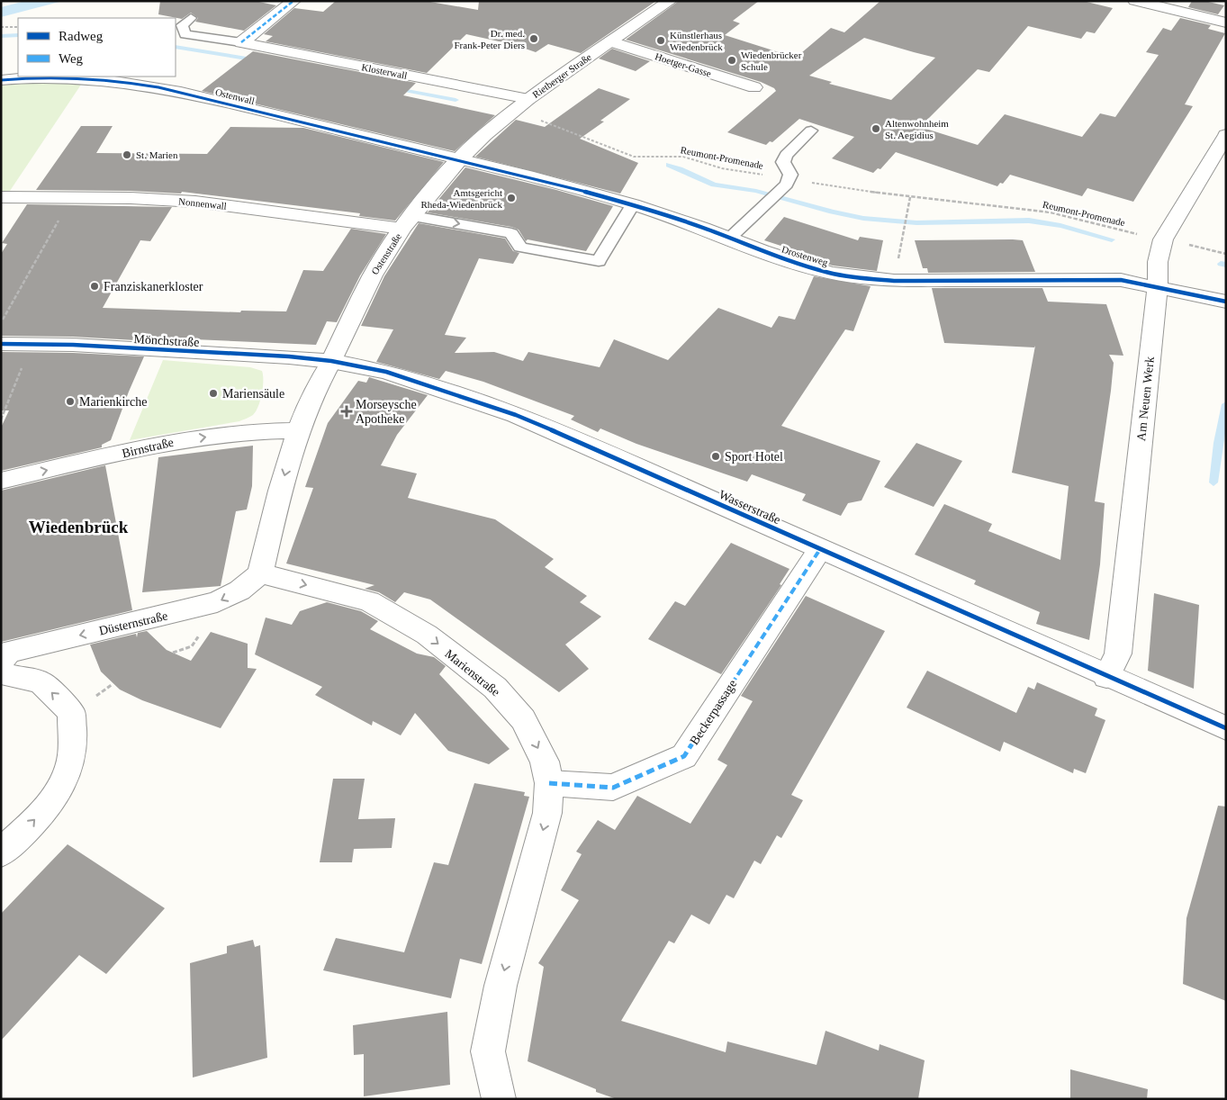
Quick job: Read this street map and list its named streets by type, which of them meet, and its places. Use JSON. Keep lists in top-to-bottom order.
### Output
{
  "streets": {
    "street": [
      "Hoetger-Gasse",
      "Klosterwall",
      "Rietberger Straße",
      "Ostenwall",
      "Nonnenwall",
      "Ostenstraße",
      "Drostenweg",
      "Mönchstraße",
      "Am Neuen Werk",
      "Birnstraße",
      "Wasserstraße",
      "Düsternstraße",
      "Marienstraße",
      "Beckerpassage"
    ],
    "path": ["Reumont-Promenade"]
  },
  "crossings": [
    ["Hoetger-Gasse", "Rietberger Straße"],
    ["Klosterwall", "Rietberger Straße"],
    ["Rietberger Straße", "Ostenwall"],
    ["Rietberger Straße", "Reumont-Promenade"],
    ["Rietberger Straße", "Ostenstraße"],
    ["Rietberger Straße", "Drostenweg"],
    ["Ostenwall", "Ostenstraße"],
    ["Ostenwall", "Drostenweg"],
    ["Reumont-Promenade", "Am Neuen Werk"],
    ["Nonnenwall", "Ostenstraße"],
    ["Ostenstraße", "Drostenweg"],
    ["Ostenstraße", "Mönchstraße"],
    ["Ostenstraße", "Wasserstraße"],
    ["Drostenweg", "Am Neuen Werk"],
    ["Mönchstraße", "Wasserstraße"],
    ["Am Neuen Werk", "Wasserstraße"],
    ["Wasserstraße", "Beckerpassage"],
    ["Düsternstraße", "Marienstraße"],
    ["Marienstraße", "Beckerpassage"]
  ],
  "one_way": ["Birnstraße", "Düsternstraße", "Marienstraße"],
  "districts": ["Wiedenbrück"],
  "places": {
    "other": [
      "Dr. med. Frank-Peter Diers",
      "Künstlerhaus Wiedenbrück",
      "Wiedenbrücker Schule",
      "Altenwohnheim St. Aegidius",
      "St. Marien",
      "Amtsgericht Rheda-Wiedenbrück",
      "Franziskanerkloster",
      "Mariensäule",
      "Marienkirche",
      "Sport Hotel"
    ],
    "health": ["Morseysche Apotheke"]
  },
  "legend": ["Radweg", "Weg"]
}
